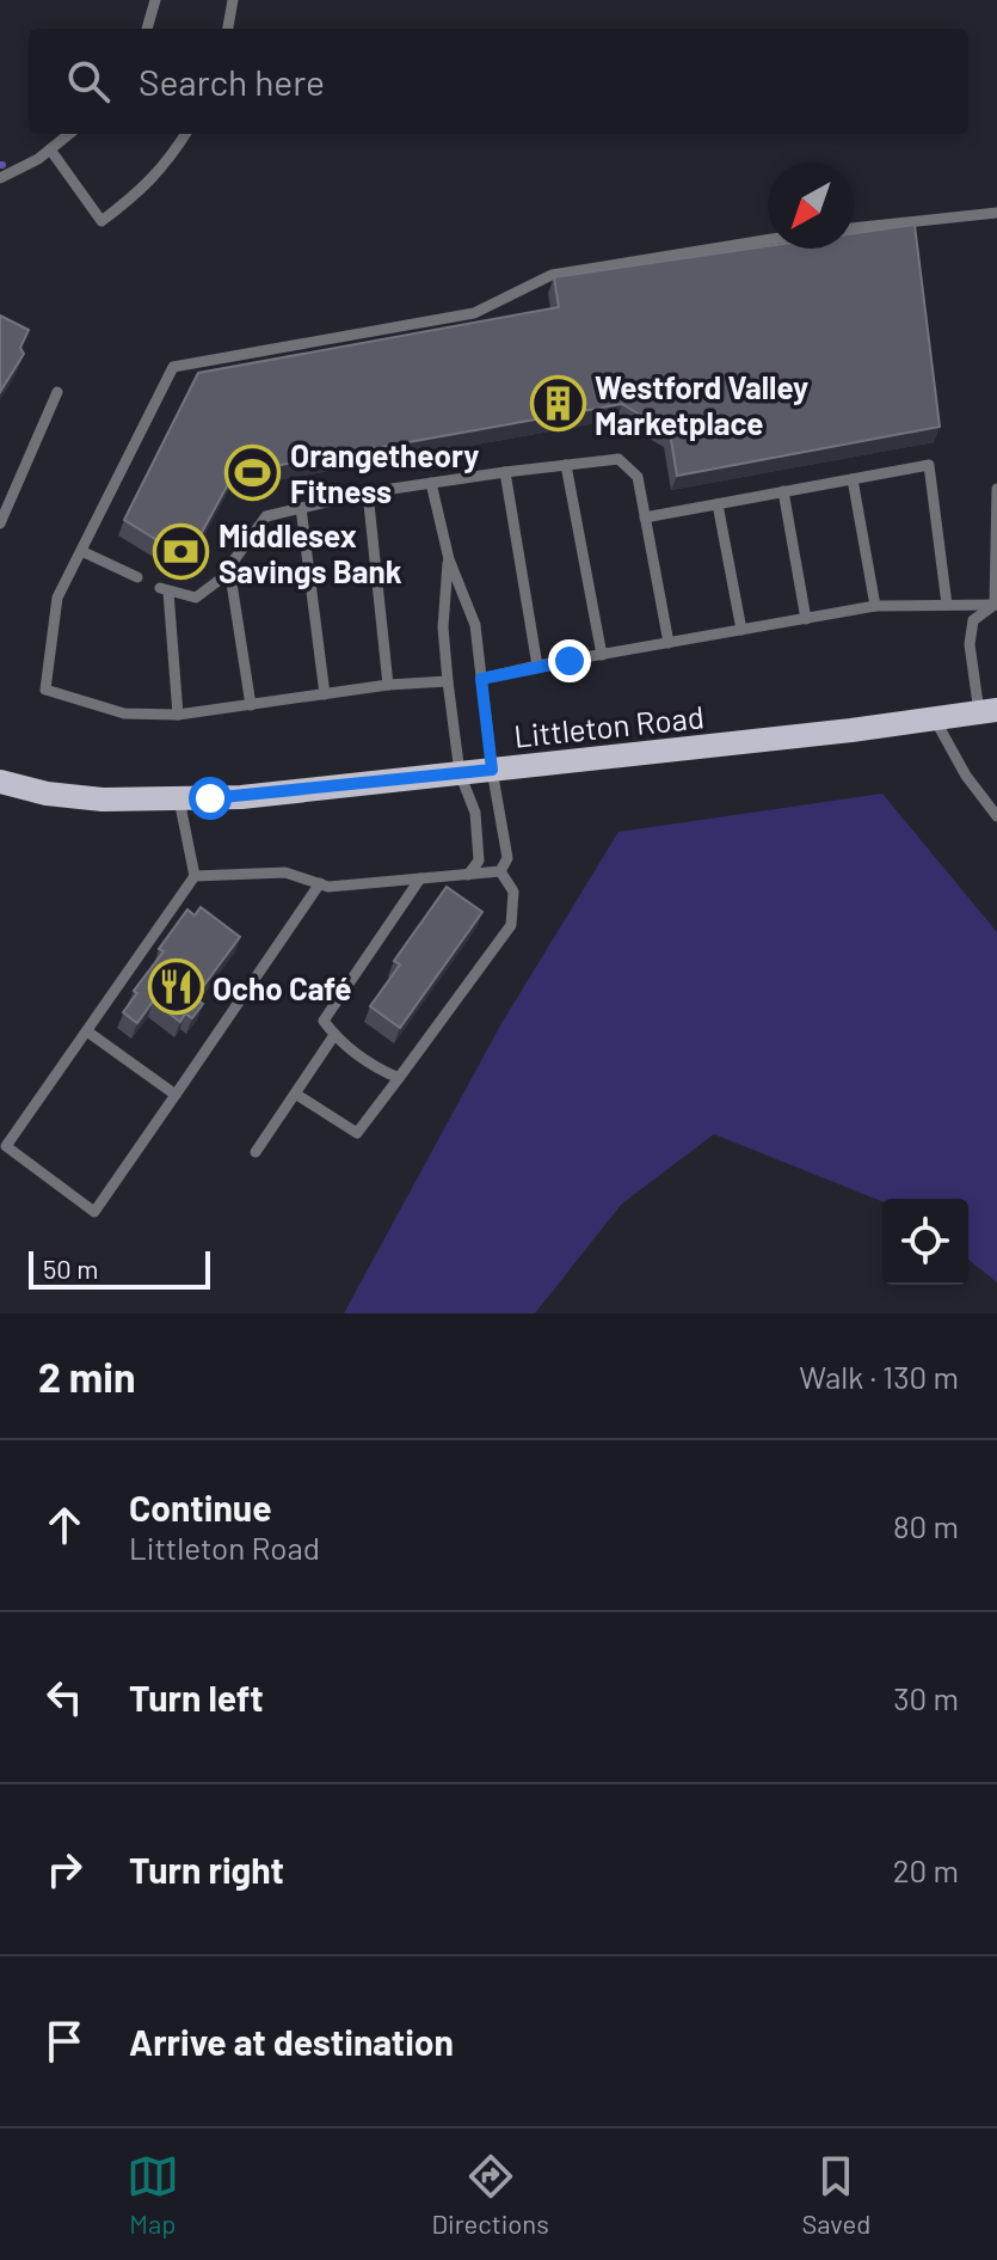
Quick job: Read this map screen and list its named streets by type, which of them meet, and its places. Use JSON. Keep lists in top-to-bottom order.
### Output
{
  "streets": {
    "main road": ["Littleton Road"]
  },
  "places": {
    "building": ["Westford Valley Marketplace"],
    "sports": ["Orangetheory Fitness"],
    "bank": ["Middlesex Savings Bank"],
    "restaurant": ["Ocho Café"]
  },
  "scale_bar": "50 m",
  "north": "bottom left",
  "page": {
    "search": "Search here",
    "scale": "50 m",
    "heading": ["2 min", "Walk · 130 m"],
    "list": [
      ["Continue", "Littleton Road", "80 m"],
      ["Turn left", "30 m"],
      ["Turn right", "20 m"],
      "Arrive at destination"
    ],
    "nav": ["Map", "Directions", "Saved"]
  }
}
